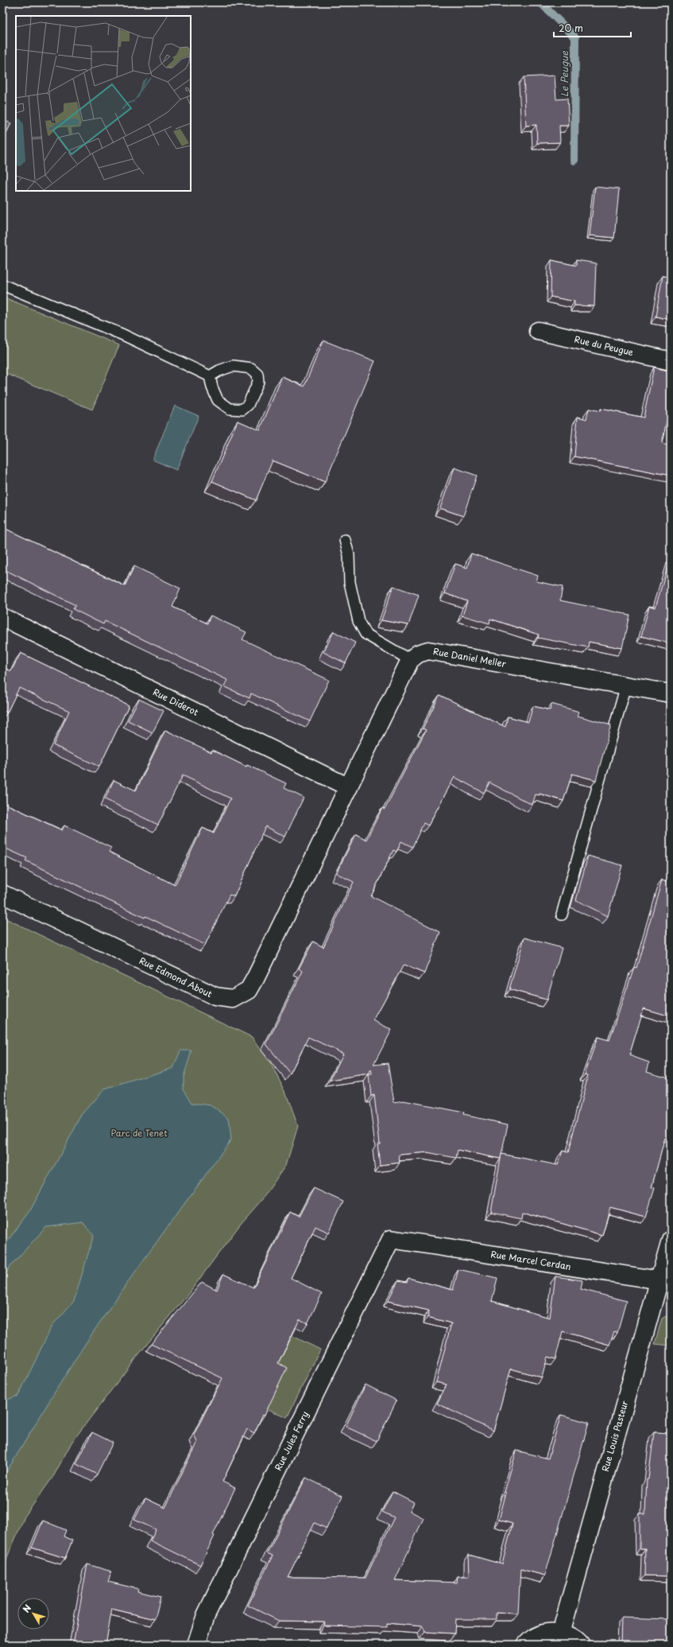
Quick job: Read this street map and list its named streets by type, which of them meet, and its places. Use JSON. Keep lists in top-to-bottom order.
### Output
{
  "streets": {
    "street": [
      "Rue du Peugue",
      "Rue Daniel Meller",
      "Rue Diderot",
      "Rue Edmond About",
      "Rue Marcel Cerdan",
      "Rue Louis Pasteur",
      "Rue Jules Ferry"
    ]
  },
  "crossings": [
    ["Rue Diderot", "Rue Edmond About"],
    ["Rue Marcel Cerdan", "Rue Louis Pasteur"],
    ["Rue Marcel Cerdan", "Rue Jules Ferry"]
  ],
  "water": ["Le Peugue"],
  "parks": ["Parc de Tenet"],
  "scale_bar": "20 m",
  "north": "top left"
}
